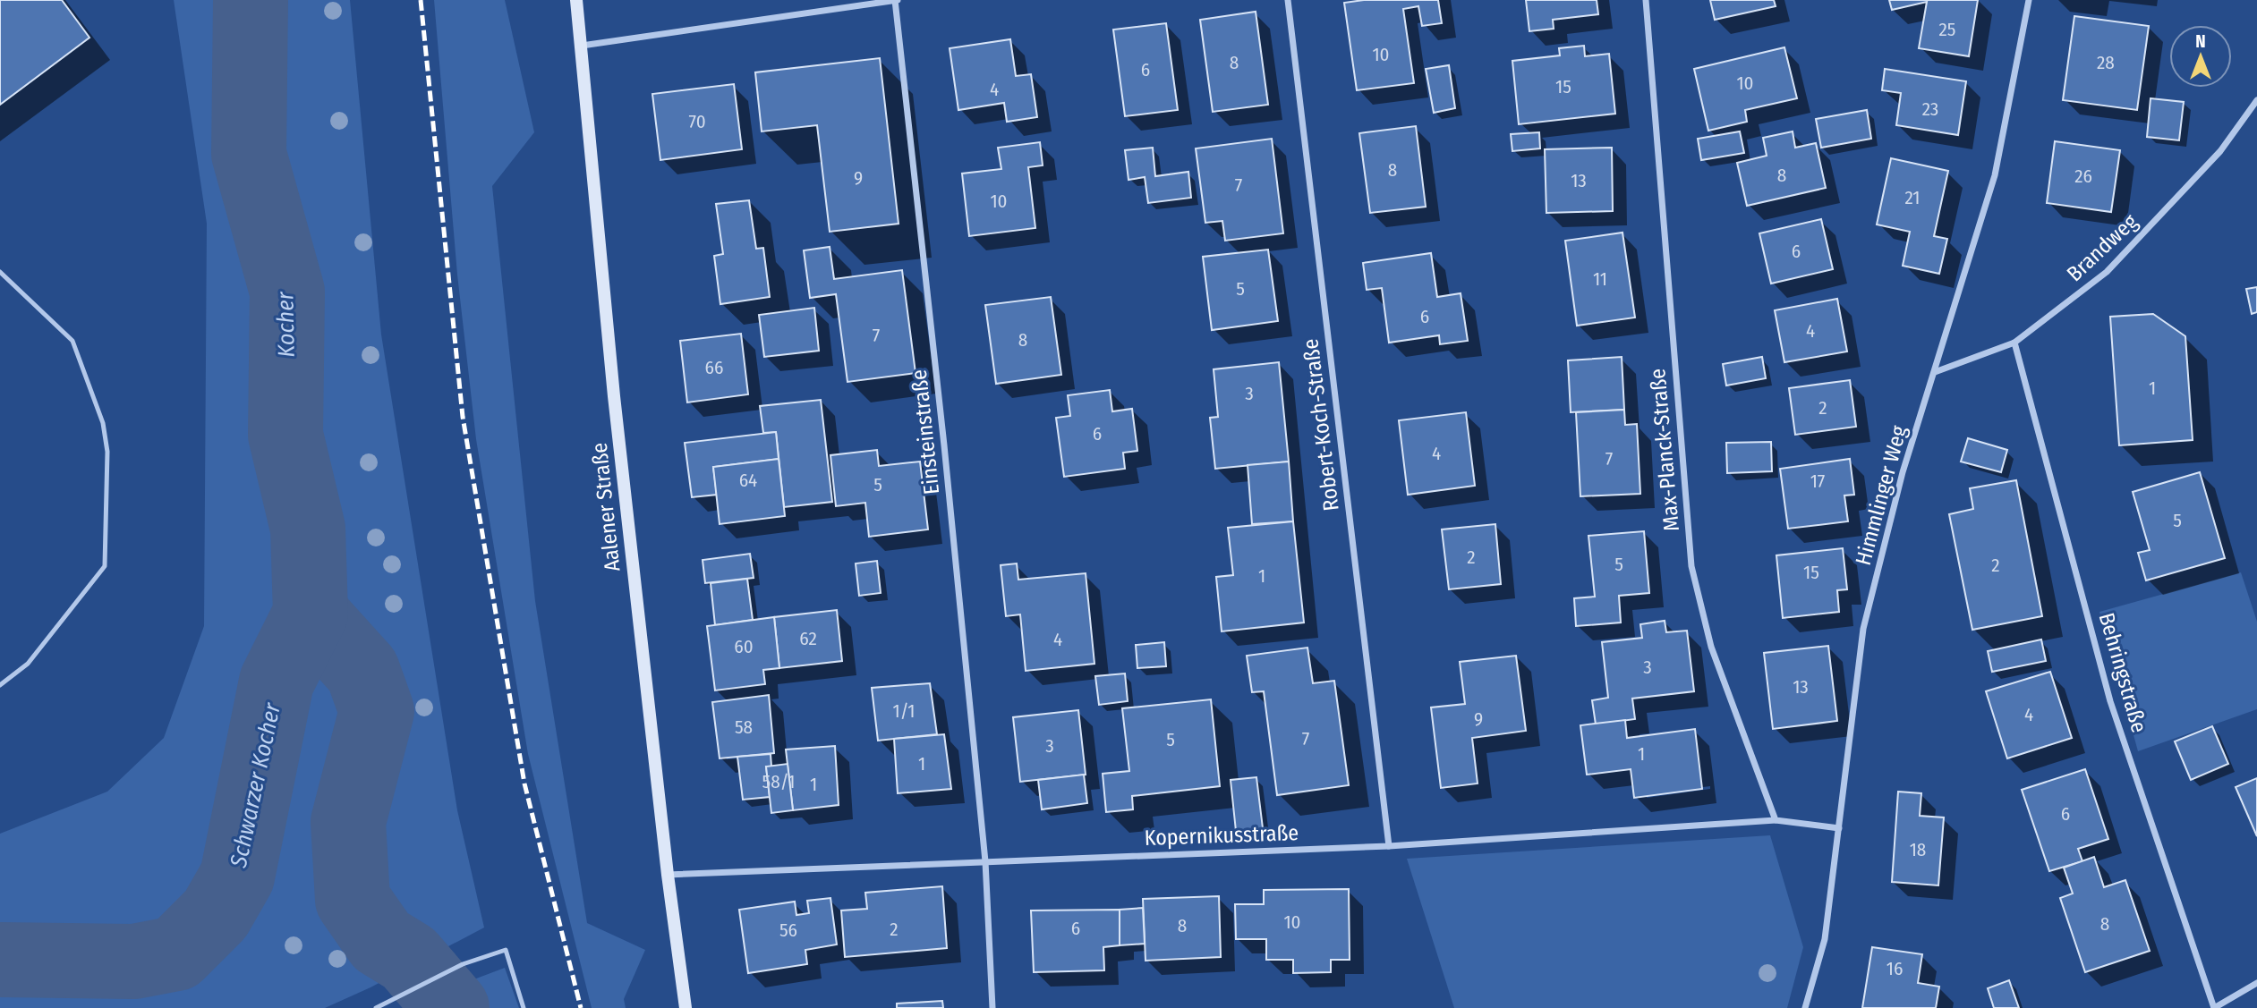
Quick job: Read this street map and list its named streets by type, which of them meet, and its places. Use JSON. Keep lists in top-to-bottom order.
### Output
{
  "streets": {
    "street": [
      "Brandweg",
      "Robert-Koch-Straße",
      "Einsteinstraße",
      "Max-Planck-Straße",
      "Himmlinger Weg",
      "Aalener Straße",
      "Behringstraße",
      "Kopernikusstraße"
    ]
  },
  "crossings": [
    ["Brandweg", "Himmlinger Weg"],
    ["Brandweg", "Behringstraße"],
    ["Robert-Koch-Straße", "Kopernikusstraße"],
    ["Einsteinstraße", "Kopernikusstraße"],
    ["Max-Planck-Straße", "Kopernikusstraße"],
    ["Aalener Straße", "Kopernikusstraße"]
  ],
  "water": ["Kocher", "Schwarzer Kocher"],
  "house_numbers": [
    "25",
    "10",
    "8",
    "28",
    "6",
    "10",
    "15",
    "4",
    "23",
    "70",
    "8",
    "8",
    "26",
    "9",
    "13",
    "7",
    "21",
    "10",
    "6",
    "11",
    "5",
    "6",
    "4",
    "7",
    "8",
    "66",
    "1",
    "3",
    "2",
    "6",
    "4",
    "7",
    "64",
    "17",
    "5",
    "5",
    "2",
    "5",
    "2",
    "15",
    "1",
    "62",
    "4",
    "60",
    "3",
    "13",
    "1/1",
    "4",
    "9",
    "58",
    "7",
    "5",
    "3",
    "1",
    "1",
    "58/1",
    "1",
    "6",
    "18",
    "10",
    "8",
    "8",
    "6",
    "2",
    "56",
    "16"
  ],
  "north": "top"
}
